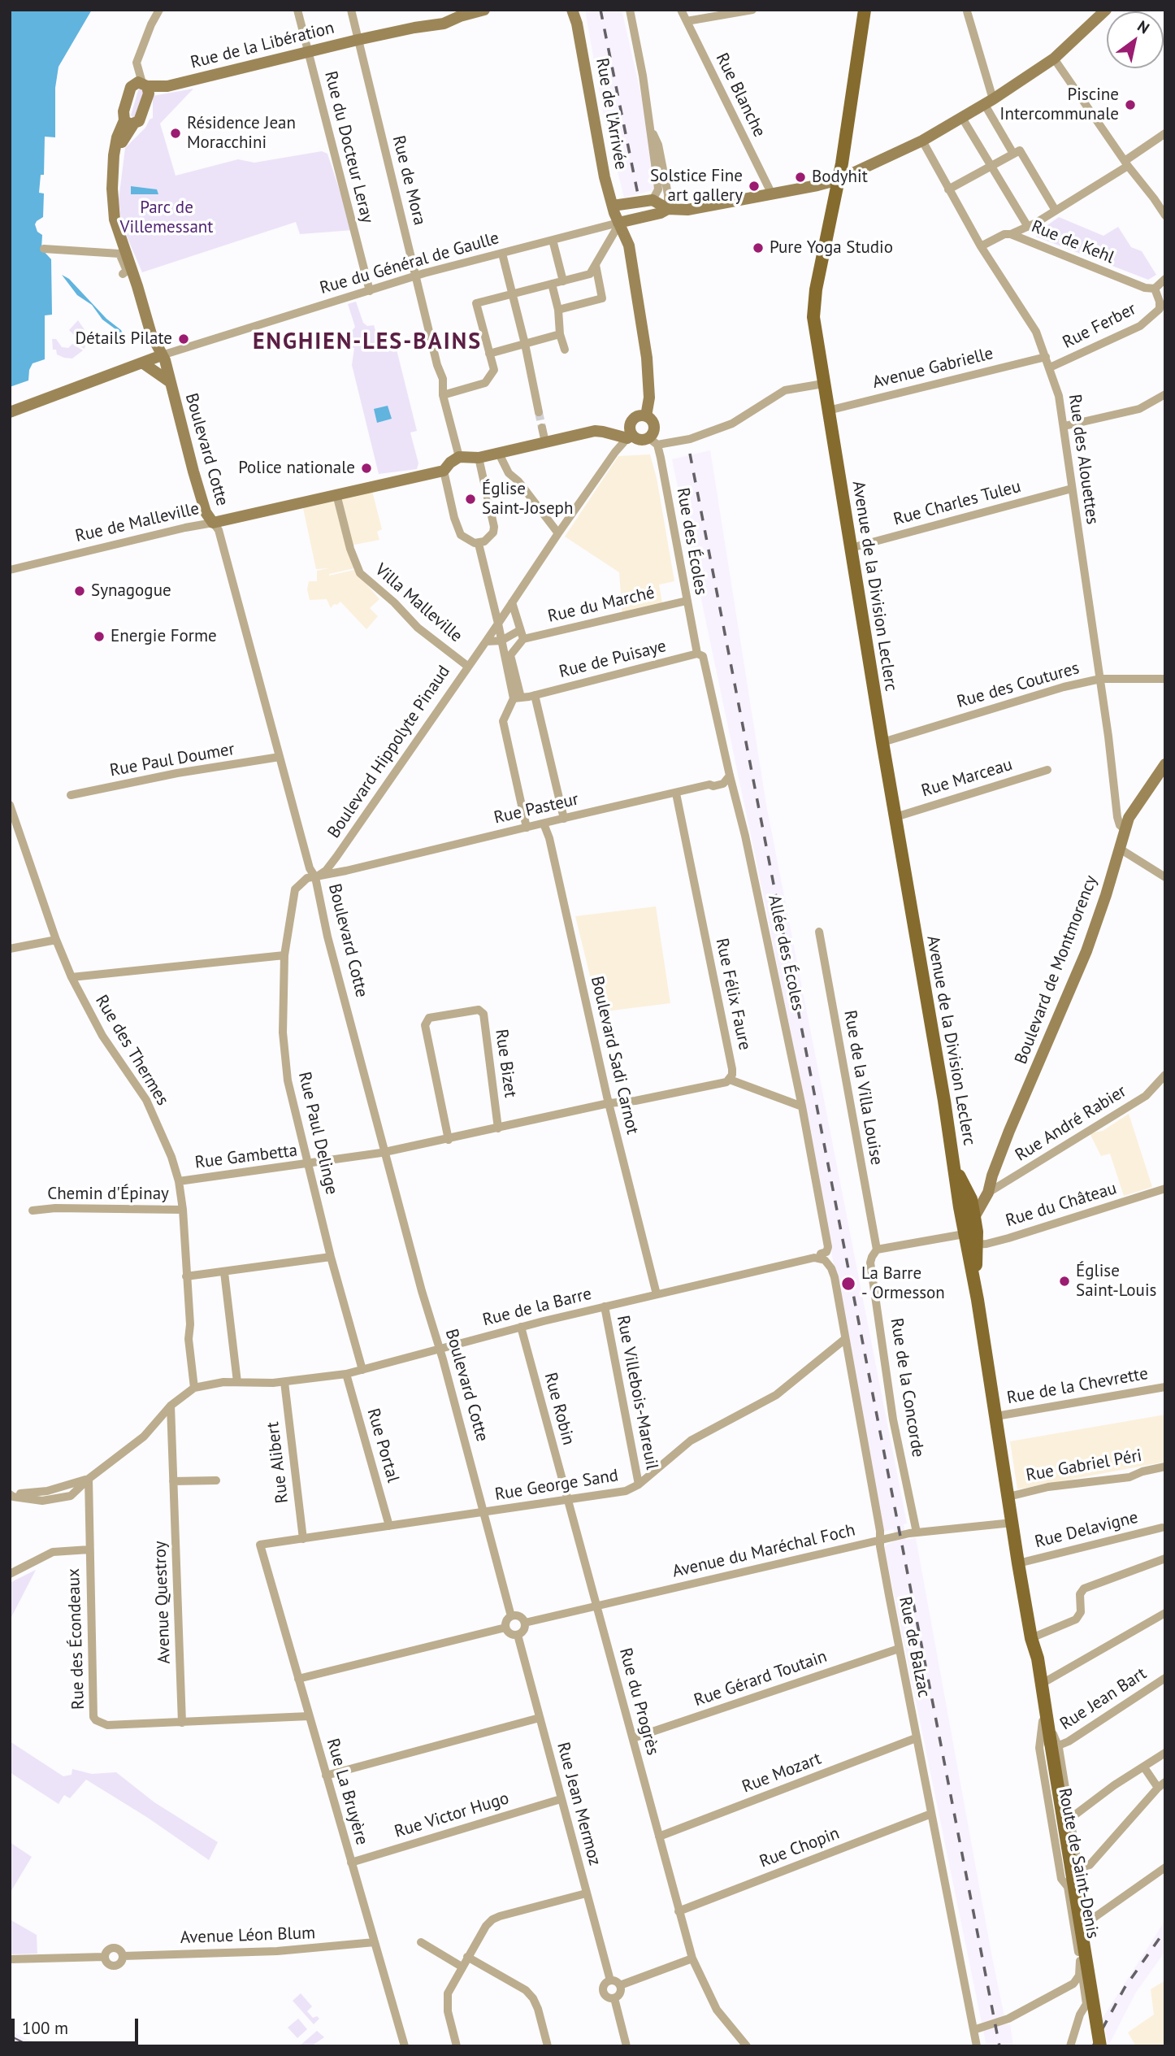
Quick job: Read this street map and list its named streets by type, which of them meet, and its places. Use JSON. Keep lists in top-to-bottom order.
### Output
{
  "streets": {
    "main road": [
      "Rue de la Libération",
      "Rue de l'Arrivée",
      "Rue du Général de Gaulle",
      "Boulevard Cotte",
      "Rue de Malleville",
      "Avenue de la Division Leclerc",
      "Boulevard de Montmorency",
      "Route de Saint-Denis"
    ],
    "street": [
      "Rue Blanche",
      "Rue du Docteur Leray",
      "Rue de Mora",
      "Rue de Kehl",
      "Rue Ferber",
      "Avenue Gabrielle",
      "Rue des Alouettes",
      "Rue Charles Tuleu",
      "Rue des Écoles",
      "Villa Malleville",
      "Rue du Marché",
      "Rue de Puisaye",
      "Rue des Coutures",
      "Boulevard Hippolyte Pinaud",
      "Rue Paul Doumer",
      "Rue Marceau",
      "Rue Pasteur",
      "Allée des Écoles",
      "Rue Félix Faure",
      "Rue des Thermes",
      "Boulevard Sadi Carnot",
      "Rue Bizet",
      "Rue de la Villa Louise",
      "Rue André Rabier",
      "Rue Paul Delinge",
      "Rue Gambetta",
      "Chemin d'Épinay",
      "Rue du Château",
      "Rue de la Barre",
      "Rue de la Chevrette",
      "Rue de la Concorde",
      "Rue Villebois-Mareuil",
      "Rue Robin",
      "Rue Portal",
      "Rue Alibert",
      "Rue Gabriel Péri",
      "Rue George Sand",
      "Rue Delavigne",
      "Avenue du Maréchal Foch",
      "Avenue Questroy",
      "Rue des Écondeaux",
      "Rue de Balzac",
      "Rue Gérard Toutain",
      "Rue Jean Bart",
      "Rue du Progrès",
      "Rue Mozart",
      "Rue La Bruyère",
      "Rue Jean Mermoz",
      "Rue Victor Hugo",
      "Rue Chopin",
      "Avenue Léon Blum"
    ]
  },
  "crossings": [
    ["Rue de la Libération", "Rue du Docteur Leray"],
    ["Rue de la Libération", "Rue de Mora"],
    ["Rue Blanche", "Rue du Général de Gaulle"],
    ["Rue de l'Arrivée", "Rue du Général de Gaulle"],
    ["Rue du Docteur Leray", "Rue du Général de Gaulle"],
    ["Rue de Mora", "Rue du Général de Gaulle"],
    ["Rue de Mora", "Rue de Malleville"],
    ["Rue de Kehl", "Rue Ferber"],
    ["Rue de Kehl", "Rue des Alouettes"],
    ["Rue du Général de Gaulle", "Boulevard Cotte"],
    ["Rue du Général de Gaulle", "Rue des Alouettes"],
    ["Rue du Général de Gaulle", "Avenue de la Division Leclerc"],
    ["Rue Ferber", "Rue des Alouettes"],
    ["Avenue Gabrielle", "Rue des Alouettes"],
    ["Avenue Gabrielle", "Avenue de la Division Leclerc"],
    ["Boulevard Cotte", "Rue de Malleville"],
    ["Boulevard Cotte", "Boulevard Hippolyte Pinaud"],
    ["Boulevard Cotte", "Rue Paul Doumer"],
    ["Boulevard Cotte", "Rue Pasteur"],
    ["Boulevard Cotte", "Rue Paul Delinge"],
    ["Boulevard Cotte", "Rue Gambetta"],
    ["Boulevard Cotte", "Rue de la Barre"],
    ["Boulevard Cotte", "Rue George Sand"],
    ["Rue des Alouettes", "Rue Charles Tuleu"],
    ["Rue des Alouettes", "Rue des Coutures"],
    ["Rue des Alouettes", "Boulevard de Montmorency"],
    ["Rue Charles Tuleu", "Avenue de la Division Leclerc"],
    ["Rue de Malleville", "Villa Malleville"],
    ["Rue des Écoles", "Rue du Marché"],
    ["Rue des Écoles", "Rue de Puisaye"],
    ["Rue des Écoles", "Boulevard Hippolyte Pinaud"],
    ["Rue des Écoles", "Allée des Écoles"],
    ["Avenue de la Division Leclerc", "Rue des Coutures"],
    ["Avenue de la Division Leclerc", "Rue Marceau"],
    ["Avenue de la Division Leclerc", "Boulevard de Montmorency"],
    ["Avenue de la Division Leclerc", "Rue du Château"],
    ["Avenue de la Division Leclerc", "Route de Saint-Denis"],
    ["Villa Malleville", "Boulevard Hippolyte Pinaud"],
    ["Rue de Puisaye", "Allée des Écoles"],
    ["Boulevard Hippolyte Pinaud", "Rue Pasteur"],
    ["Boulevard Hippolyte Pinaud", "Rue Paul Delinge"],
    ["Rue Pasteur", "Allée des Écoles"],
    ["Rue Pasteur", "Rue Félix Faure"],
    ["Rue Pasteur", "Boulevard Sadi Carnot"],
    ["Rue Pasteur", "Rue Paul Delinge"],
    ["Allée des Écoles", "Rue de la Barre"],
    ["Allée des Écoles", "Rue de Balzac"],
    ["Boulevard de Montmorency", "Rue André Rabier"],
    ["Rue des Thermes", "Rue Gambetta"],
    ["Rue des Thermes", "Chemin d'Épinay"],
    ["Rue des Thermes", "Rue de la Barre"],
    ["Boulevard Sadi Carnot", "Rue Gambetta"],
    ["Boulevard Sadi Carnot", "Rue de la Barre"],
    ["Rue Bizet", "Rue Gambetta"],
    ["Rue de la Villa Louise", "Rue du Château"],
    ["Rue de la Villa Louise", "Rue de la Concorde"],
    ["Rue Paul Delinge", "Rue Gambetta"],
    ["Rue Paul Delinge", "Rue de la Barre"],
    ["Rue du Château", "Rue de la Concorde"],
    ["Rue de la Barre", "Rue Villebois-Mareuil"],
    ["Rue de la Barre", "Rue Robin"],
    ["Rue de la Barre", "Rue Portal"],
    ["Rue de la Barre", "Rue Alibert"],
    ["Rue de la Barre", "Rue de Balzac"],
    ["Rue de la Chevrette", "Route de Saint-Denis"],
    ["Rue de la Concorde", "Avenue du Maréchal Foch"],
    ["Rue Villebois-Mareuil", "Rue George Sand"],
    ["Rue Robin", "Rue George Sand"],
    ["Rue Robin", "Rue du Progrès"],
    ["Rue Portal", "Rue George Sand"],
    ["Rue Alibert", "Rue George Sand"],
    ["Rue Gabriel Péri", "Route de Saint-Denis"],
    ["Rue George Sand", "Rue de Balzac"],
    ["Rue George Sand", "Rue du Progrès"],
    ["Rue George Sand", "Rue La Bruyère"],
    ["Rue Delavigne", "Route de Saint-Denis"],
    ["Avenue du Maréchal Foch", "Rue de Balzac"],
    ["Avenue du Maréchal Foch", "Rue du Progrès"],
    ["Avenue du Maréchal Foch", "Rue Jean Mermoz"],
    ["Avenue du Maréchal Foch", "Route de Saint-Denis"],
    ["Avenue Questroy", "Rue des Écondeaux"],
    ["Rue des Écondeaux", "Rue La Bruyère"],
    ["Rue de Balzac", "Rue Gérard Toutain"],
    ["Rue de Balzac", "Rue Mozart"],
    ["Rue de Balzac", "Rue Chopin"],
    ["Rue Gérard Toutain", "Rue du Progrès"],
    ["Rue Jean Bart", "Route de Saint-Denis"],
    ["Rue du Progrès", "Rue Mozart"],
    ["Rue du Progrès", "Rue Chopin"],
    ["Rue La Bruyère", "Rue Victor Hugo"],
    ["Rue La Bruyère", "Avenue Léon Blum"],
    ["Rue Jean Mermoz", "Rue Victor Hugo"]
  ],
  "districts": ["ENGHIEN-LES-BAINS"],
  "parks": ["Parc de Villemessant"],
  "places": [
    "Piscine Intercommunale",
    "Résidence Jean Moracchini",
    "Bodyhit",
    "Solstice Fine art gallery",
    "Pure Yoga Studio",
    "Détails Pilate",
    "Police nationale",
    "Église Saint-Joseph",
    "Synagogue",
    "Energie Forme",
    "Église Saint-Louis",
    "La Barre - Ormesson"
  ],
  "scale_bar": "100 m",
  "north": "top right"
}
